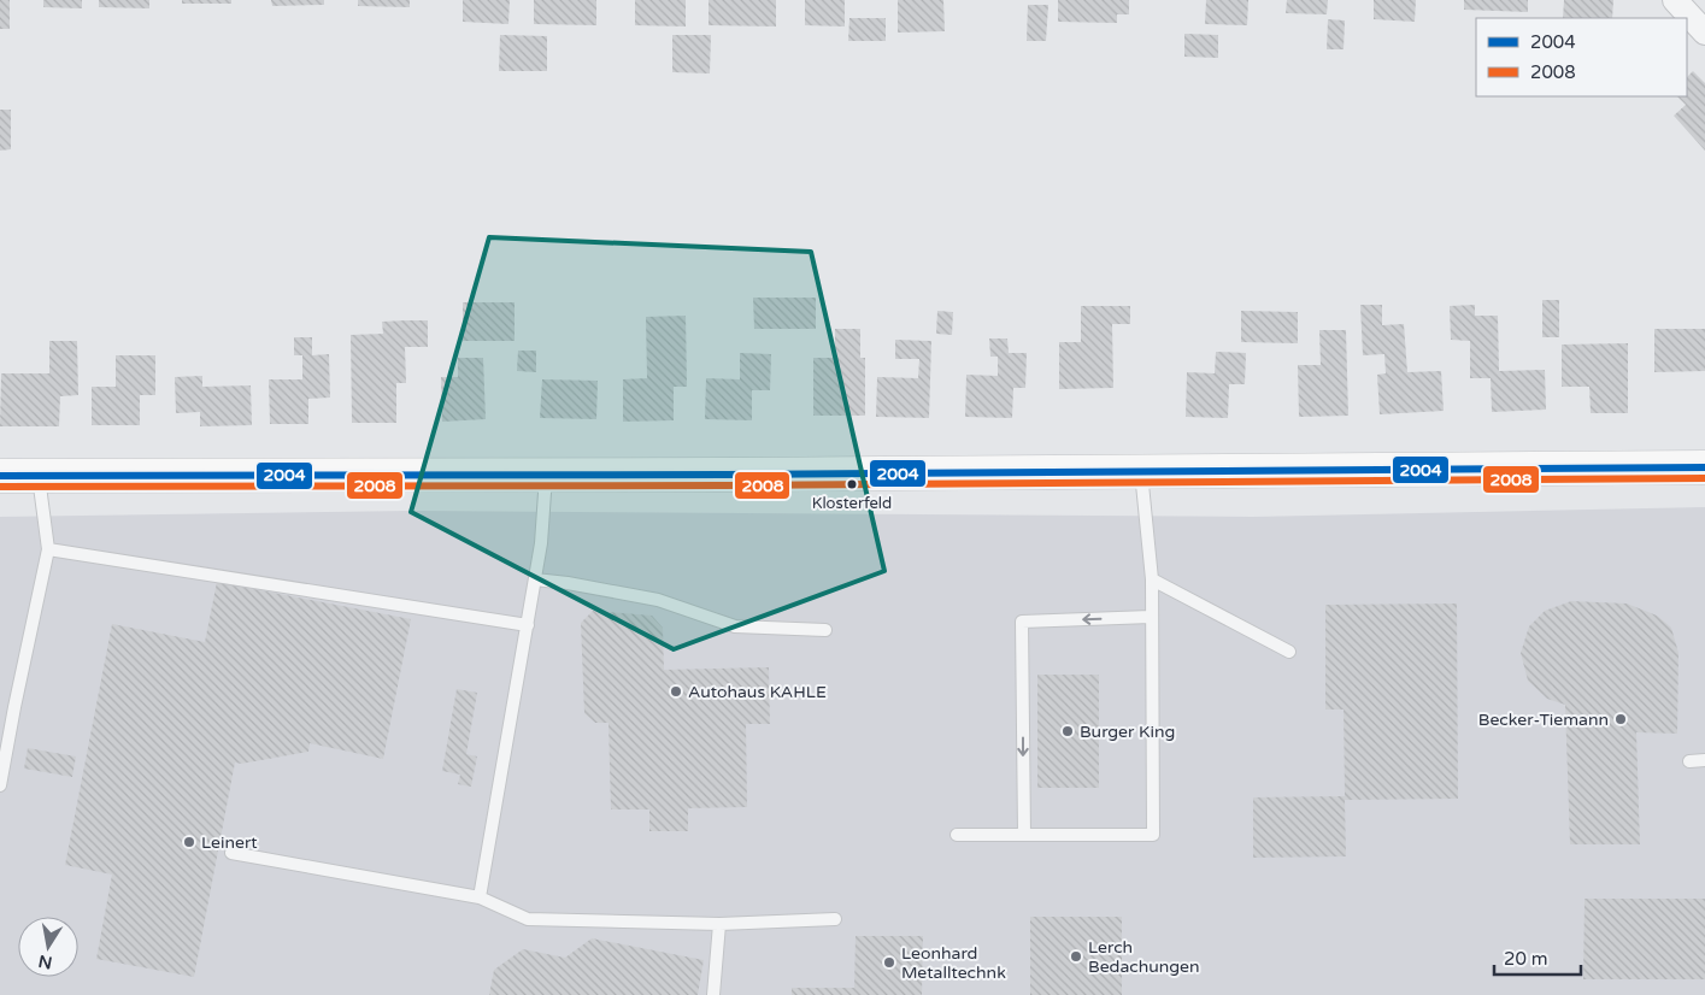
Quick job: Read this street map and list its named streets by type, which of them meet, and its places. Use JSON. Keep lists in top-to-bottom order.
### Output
{
  "places": [
    "Klosterfeld",
    "Autohaus KAHLE",
    "Becker-Tiemann",
    "Burger King",
    "Leinert",
    "Lerch Bedachungen",
    "Leonhard Metalltechnk"
  ],
  "lines": ["transit line 2004", "transit line 2008"],
  "legend": ["2004", "2008"],
  "scale_bar": "20 m",
  "north": "bottom"
}
